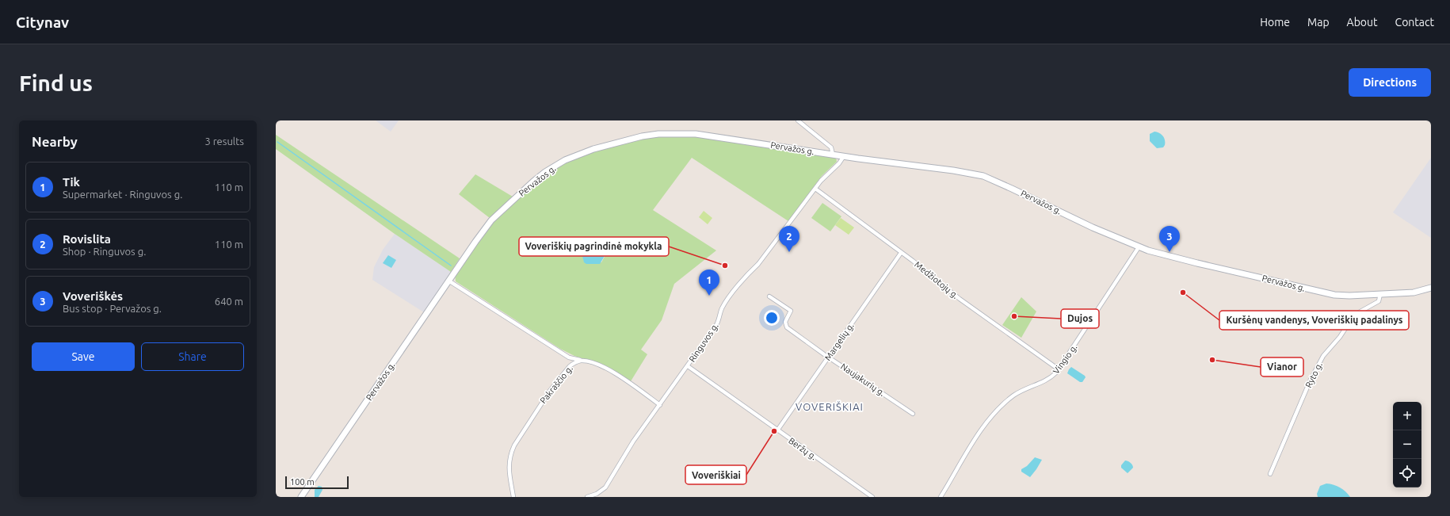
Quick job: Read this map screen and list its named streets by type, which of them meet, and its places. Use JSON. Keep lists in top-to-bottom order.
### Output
{
  "streets": {
    "main road": ["Pervažos g."],
    "street": [
      "Medžiotojų g.",
      "Margelių g.",
      "Ringuvos g.",
      "Vingio g.",
      "Ryto g.",
      "Naujakurių g.",
      "Pakraščio g.",
      "Beržų g."
    ]
  },
  "crossings": [
    ["Pervažos g.", "Ringuvos g."],
    ["Pervažos g.", "Vingio g."],
    ["Pervažos g.", "Ryto g."],
    ["Medžiotojų g.", "Margelių g."],
    ["Medžiotojų g.", "Ringuvos g."],
    ["Medžiotojų g.", "Vingio g."],
    ["Margelių g.", "Naujakurių g."],
    ["Margelių g.", "Beržų g."],
    ["Ringuvos g.", "Pakraščio g."],
    ["Ringuvos g.", "Beržų g."]
  ],
  "districts": ["VOVERIŠKIAI"],
  "places": [
    "Voveriškių pagrindinė mokykla",
    "Kuršėnų vandenys, Voveriškių padalinys",
    "Dujos",
    "Vianor",
    "Voveriškiai"
  ],
  "scale_bar": "100 m",
  "page": {
    "header": "Citynav",
    "nav": [
      "Home",
      "Map",
      "About",
      "Contact"
    ],
    "buttons": [
      "Directions",
      ["Save", "Share"]
    ],
    "title": "Find us",
    "heading": ["Nearby", "3 results"],
    "list": [
      {
        "mark": "1",
        "name": "Tik",
        "note": "Supermarket · Ringuvos g.",
        "value": "110 m"
      },
      {
        "mark": "2",
        "name": "Rovislita",
        "note": "Shop · Ringuvos g.",
        "value": "110 m"
      },
      {
        "mark": "3",
        "name": "Voveriškės",
        "note": "Bus stop · Pervažos g.",
        "value": "640 m"
      }
    ],
    "pins": ["2", "3", "1"],
    "map_buttons": ["+", "−"],
    "scale": "100 m"
  }
}
